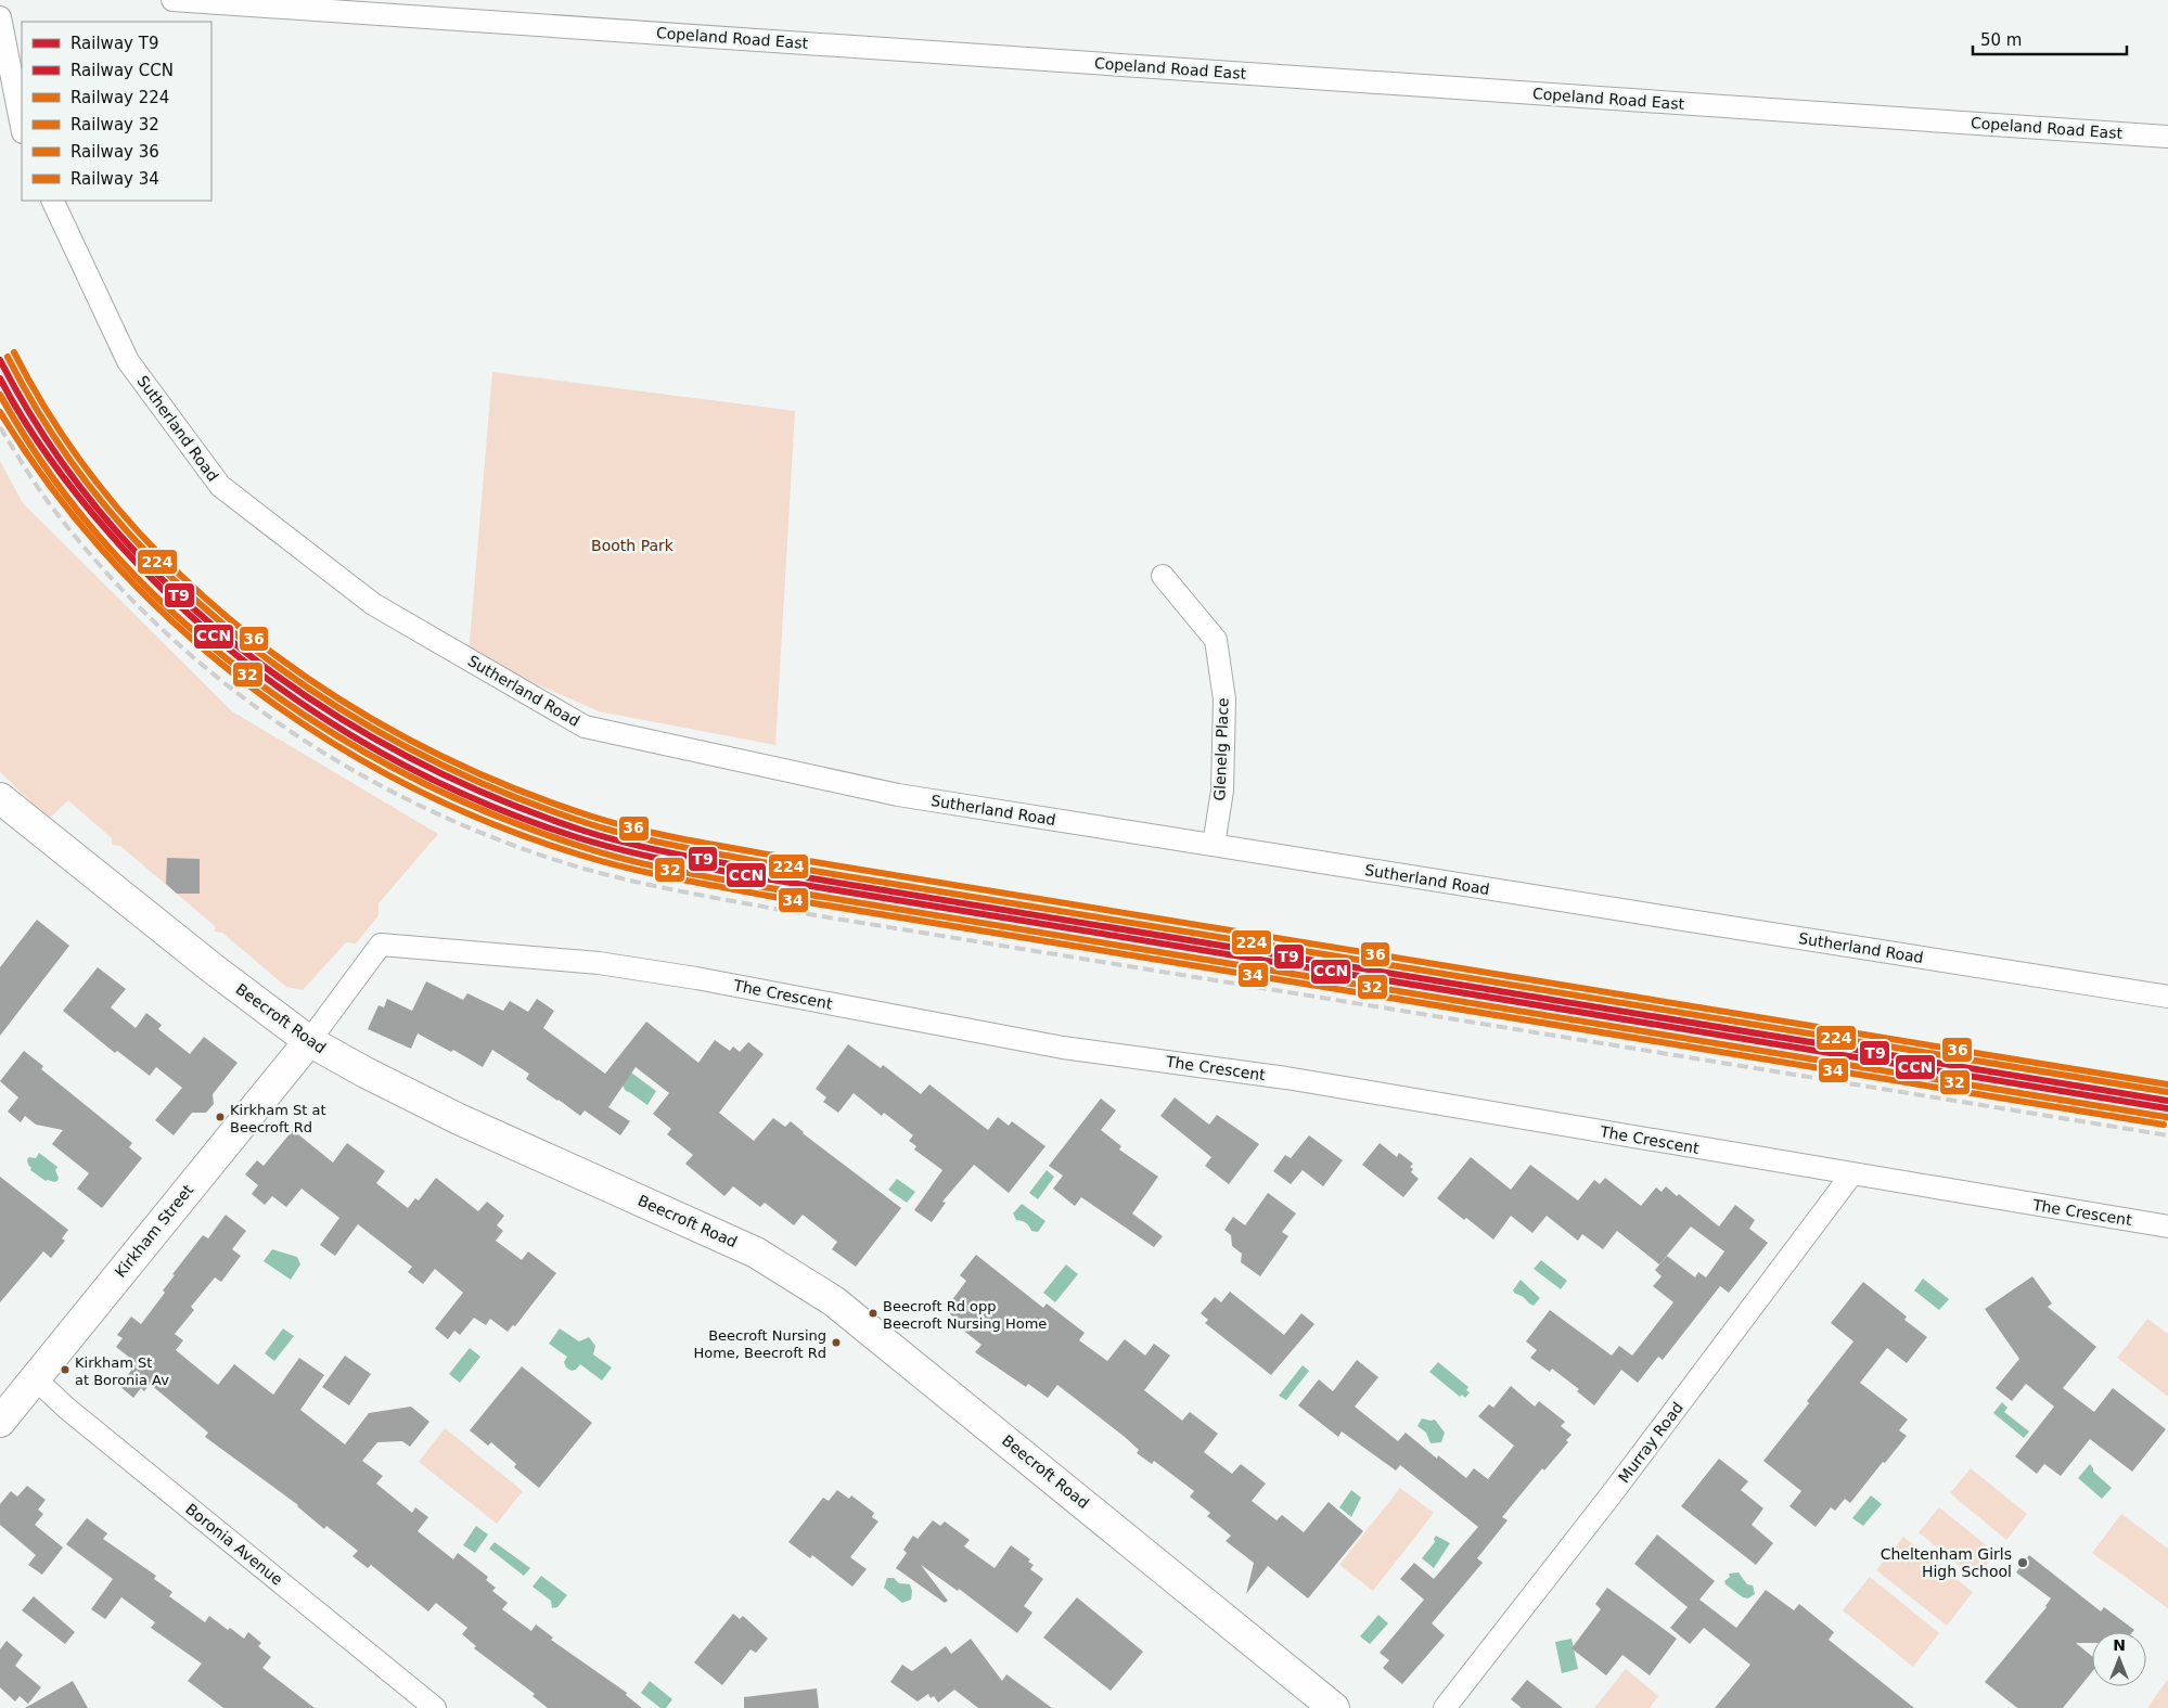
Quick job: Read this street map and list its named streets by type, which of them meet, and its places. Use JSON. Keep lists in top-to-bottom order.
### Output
{
  "streets": {
    "main road": ["Beecroft Road", "Kirkham Street"],
    "street": [
      "Copeland Road East",
      "Sutherland Road",
      "Glenelg Place",
      "The Crescent",
      "Murray Road",
      "Boronia Avenue"
    ]
  },
  "crossings": [
    ["Sutherland Road", "Glenelg Place"],
    ["The Crescent", "Beecroft Road"],
    ["The Crescent", "Kirkham Street"],
    ["The Crescent", "Murray Road"],
    ["Beecroft Road", "Kirkham Street"],
    ["Kirkham Street", "Boronia Avenue"]
  ],
  "parks": ["Booth Park"],
  "places": [
    "Kirkham St at Beecroft Rd",
    "Beecroft Rd opp Beecroft Nursing Home",
    "Beecroft Nursing Home, Beecroft Rd",
    "Kirkham St at Boronia Av",
    "Cheltenham Girls High School"
  ],
  "lines": [
    "rail line 36",
    "rail line 224",
    "rail line T9",
    "rail line CCN",
    "rail line 32",
    "rail line 34"
  ],
  "legend": [
    "Railway T9",
    "Railway CCN",
    "Railway 224",
    "Railway 32",
    "Railway 36",
    "Railway 34"
  ],
  "scale_bar": "50 m",
  "north": "top"
}
